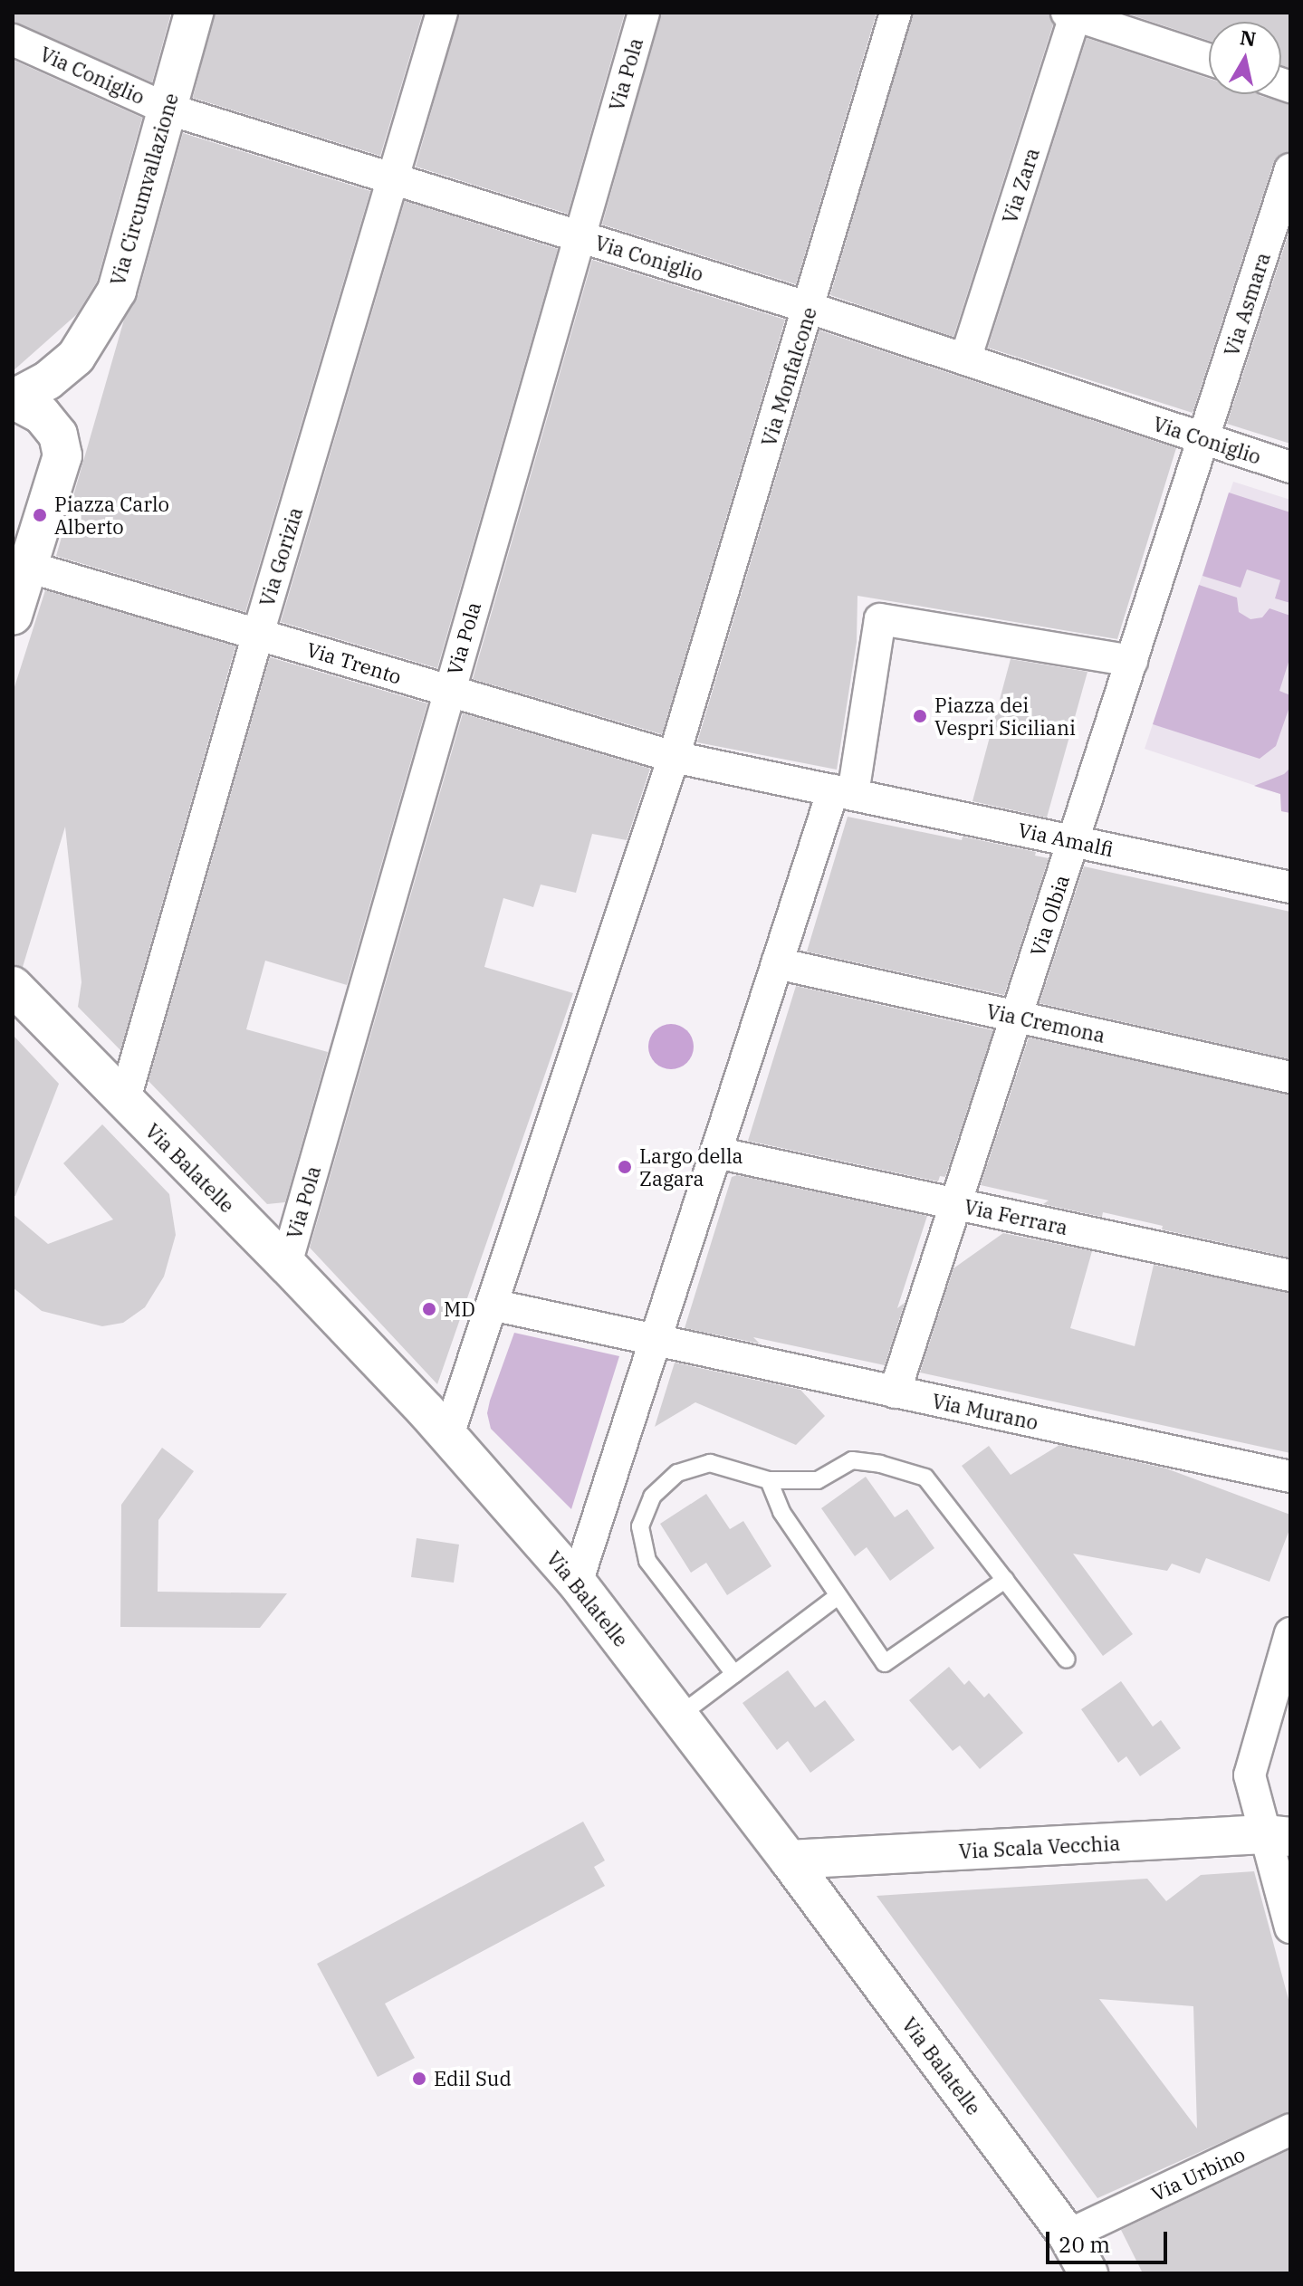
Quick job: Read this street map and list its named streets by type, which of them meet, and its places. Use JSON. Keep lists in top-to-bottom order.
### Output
{
  "streets": {
    "street": [
      "Via Pola",
      "Via Coniglio",
      "Via Zara",
      "Via Circumvallazione",
      "Via Asmara",
      "Via Monfalcone",
      "Via Gorizia",
      "Via Trento",
      "Via Amalfi",
      "Via Olbia",
      "Via Cremona",
      "Via Balatelle",
      "Via Ferrara",
      "Via Murano",
      "Via Scala Vecchia",
      "Via Urbino"
    ]
  },
  "crossings": [
    ["Via Pola", "Via Coniglio"],
    ["Via Pola", "Via Trento"],
    ["Via Pola", "Via Balatelle"],
    ["Via Coniglio", "Via Zara"],
    ["Via Coniglio", "Via Circumvallazione"],
    ["Via Coniglio", "Via Asmara"],
    ["Via Coniglio", "Via Monfalcone"],
    ["Via Coniglio", "Via Gorizia"],
    ["Via Coniglio", "Via Olbia"],
    ["Via Asmara", "Via Olbia"],
    ["Via Monfalcone", "Via Trento"],
    ["Via Monfalcone", "Via Amalfi"],
    ["Via Monfalcone", "Via Balatelle"],
    ["Via Monfalcone", "Via Murano"],
    ["Via Gorizia", "Via Trento"],
    ["Via Gorizia", "Via Balatelle"],
    ["Via Trento", "Via Amalfi"],
    ["Via Amalfi", "Via Olbia"],
    ["Via Olbia", "Via Cremona"],
    ["Via Olbia", "Via Ferrara"],
    ["Via Olbia", "Via Murano"],
    ["Via Balatelle", "Via Scala Vecchia"],
    ["Via Balatelle", "Via Urbino"]
  ],
  "places": [
    "Piazza Carlo Alberto",
    "Piazza dei Vespri Siciliani",
    "Largo della Zagara",
    "MD",
    "Edil Sud"
  ],
  "scale_bar": "20 m",
  "north": "top"
}
